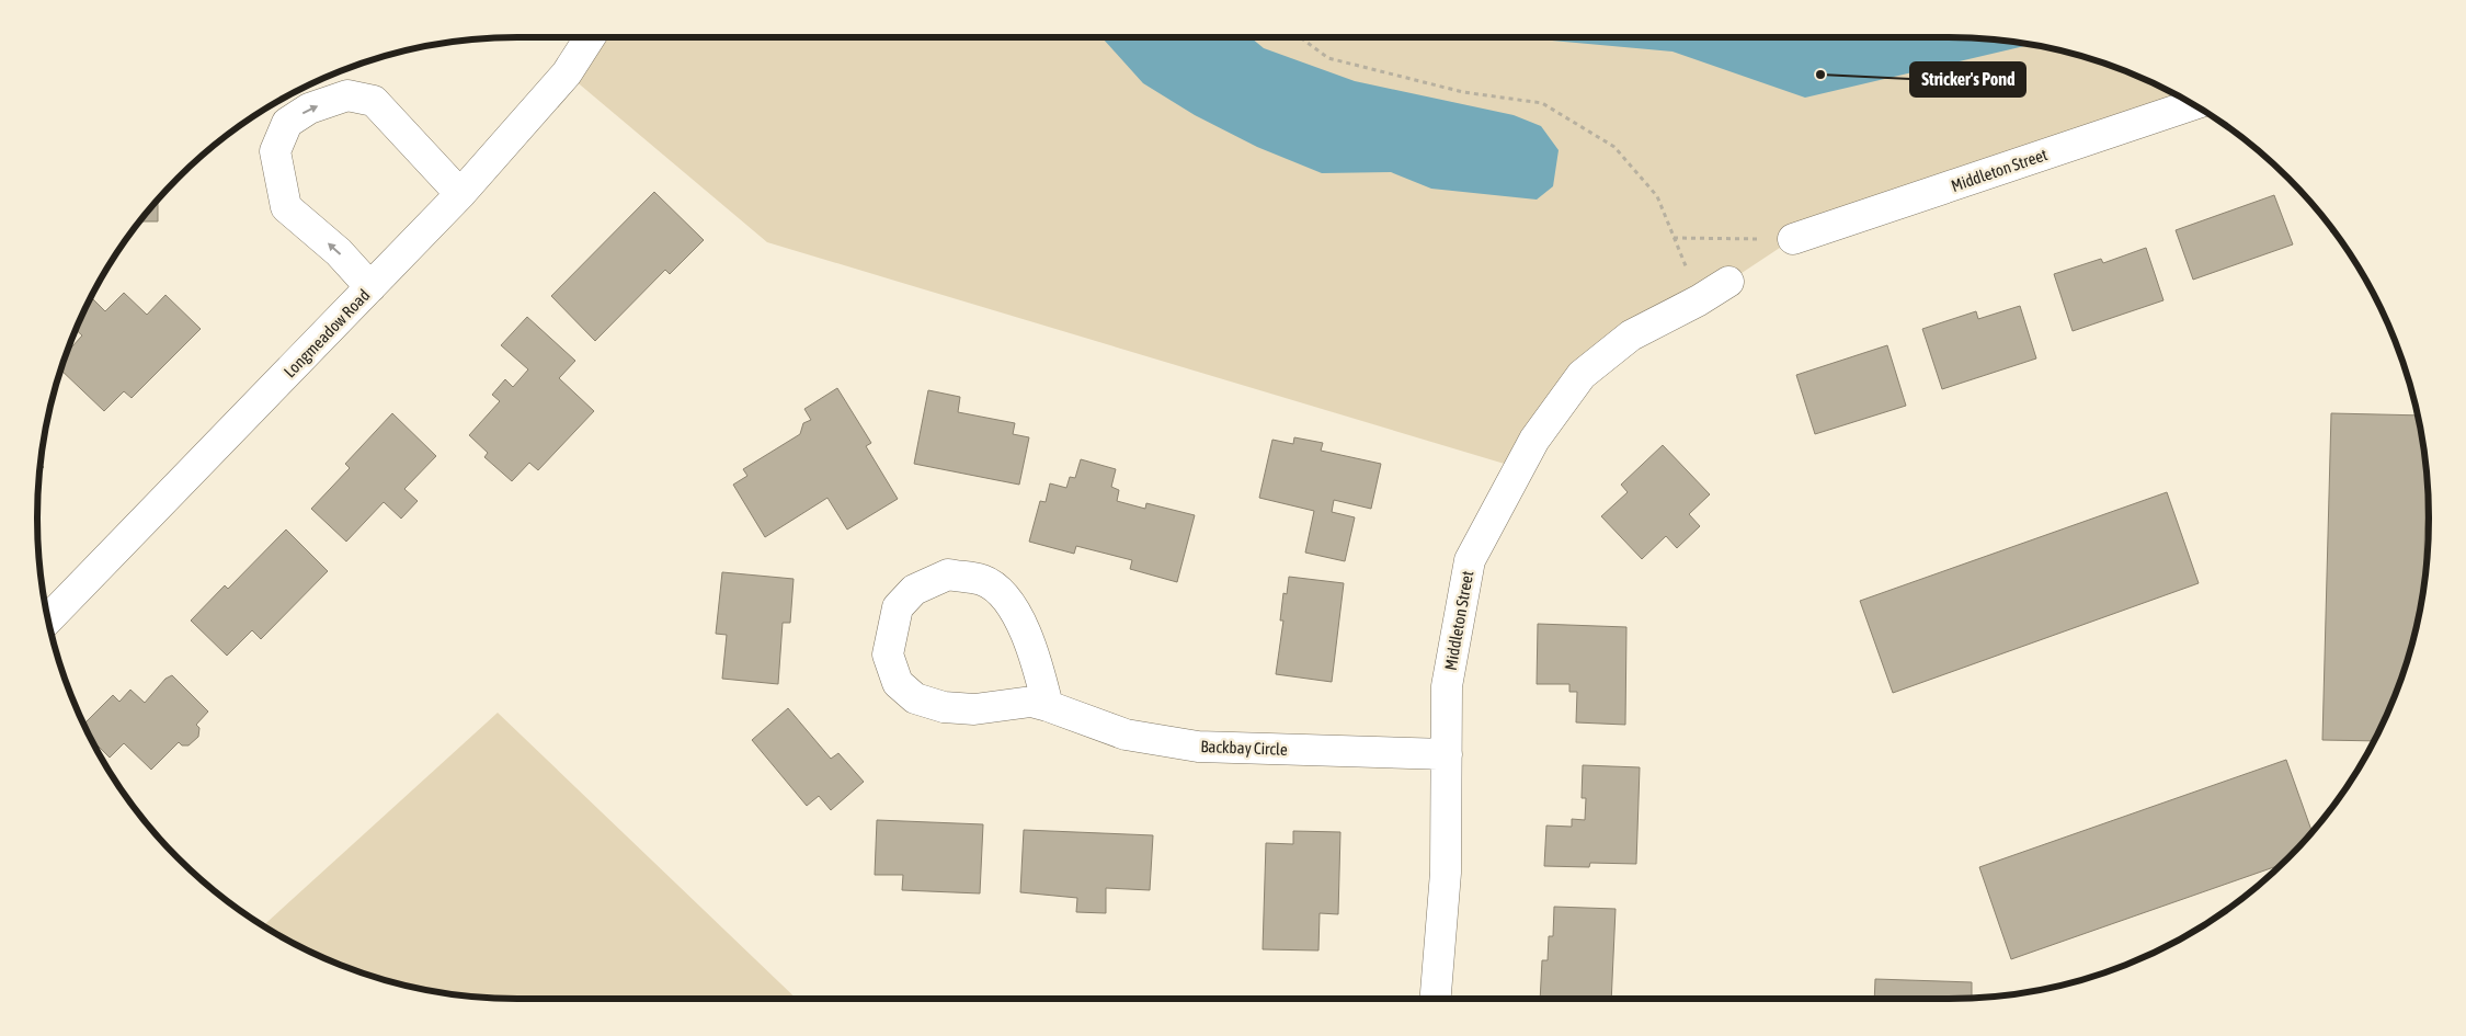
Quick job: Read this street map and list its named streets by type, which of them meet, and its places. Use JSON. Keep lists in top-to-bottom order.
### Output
{
  "streets": {
    "street": ["Middleton Street", "Longmeadow Road", "Backbay Circle"]
  },
  "crossings": [
    ["Middleton Street", "Backbay Circle"]
  ],
  "places": ["Stricker's Pond"]
}
